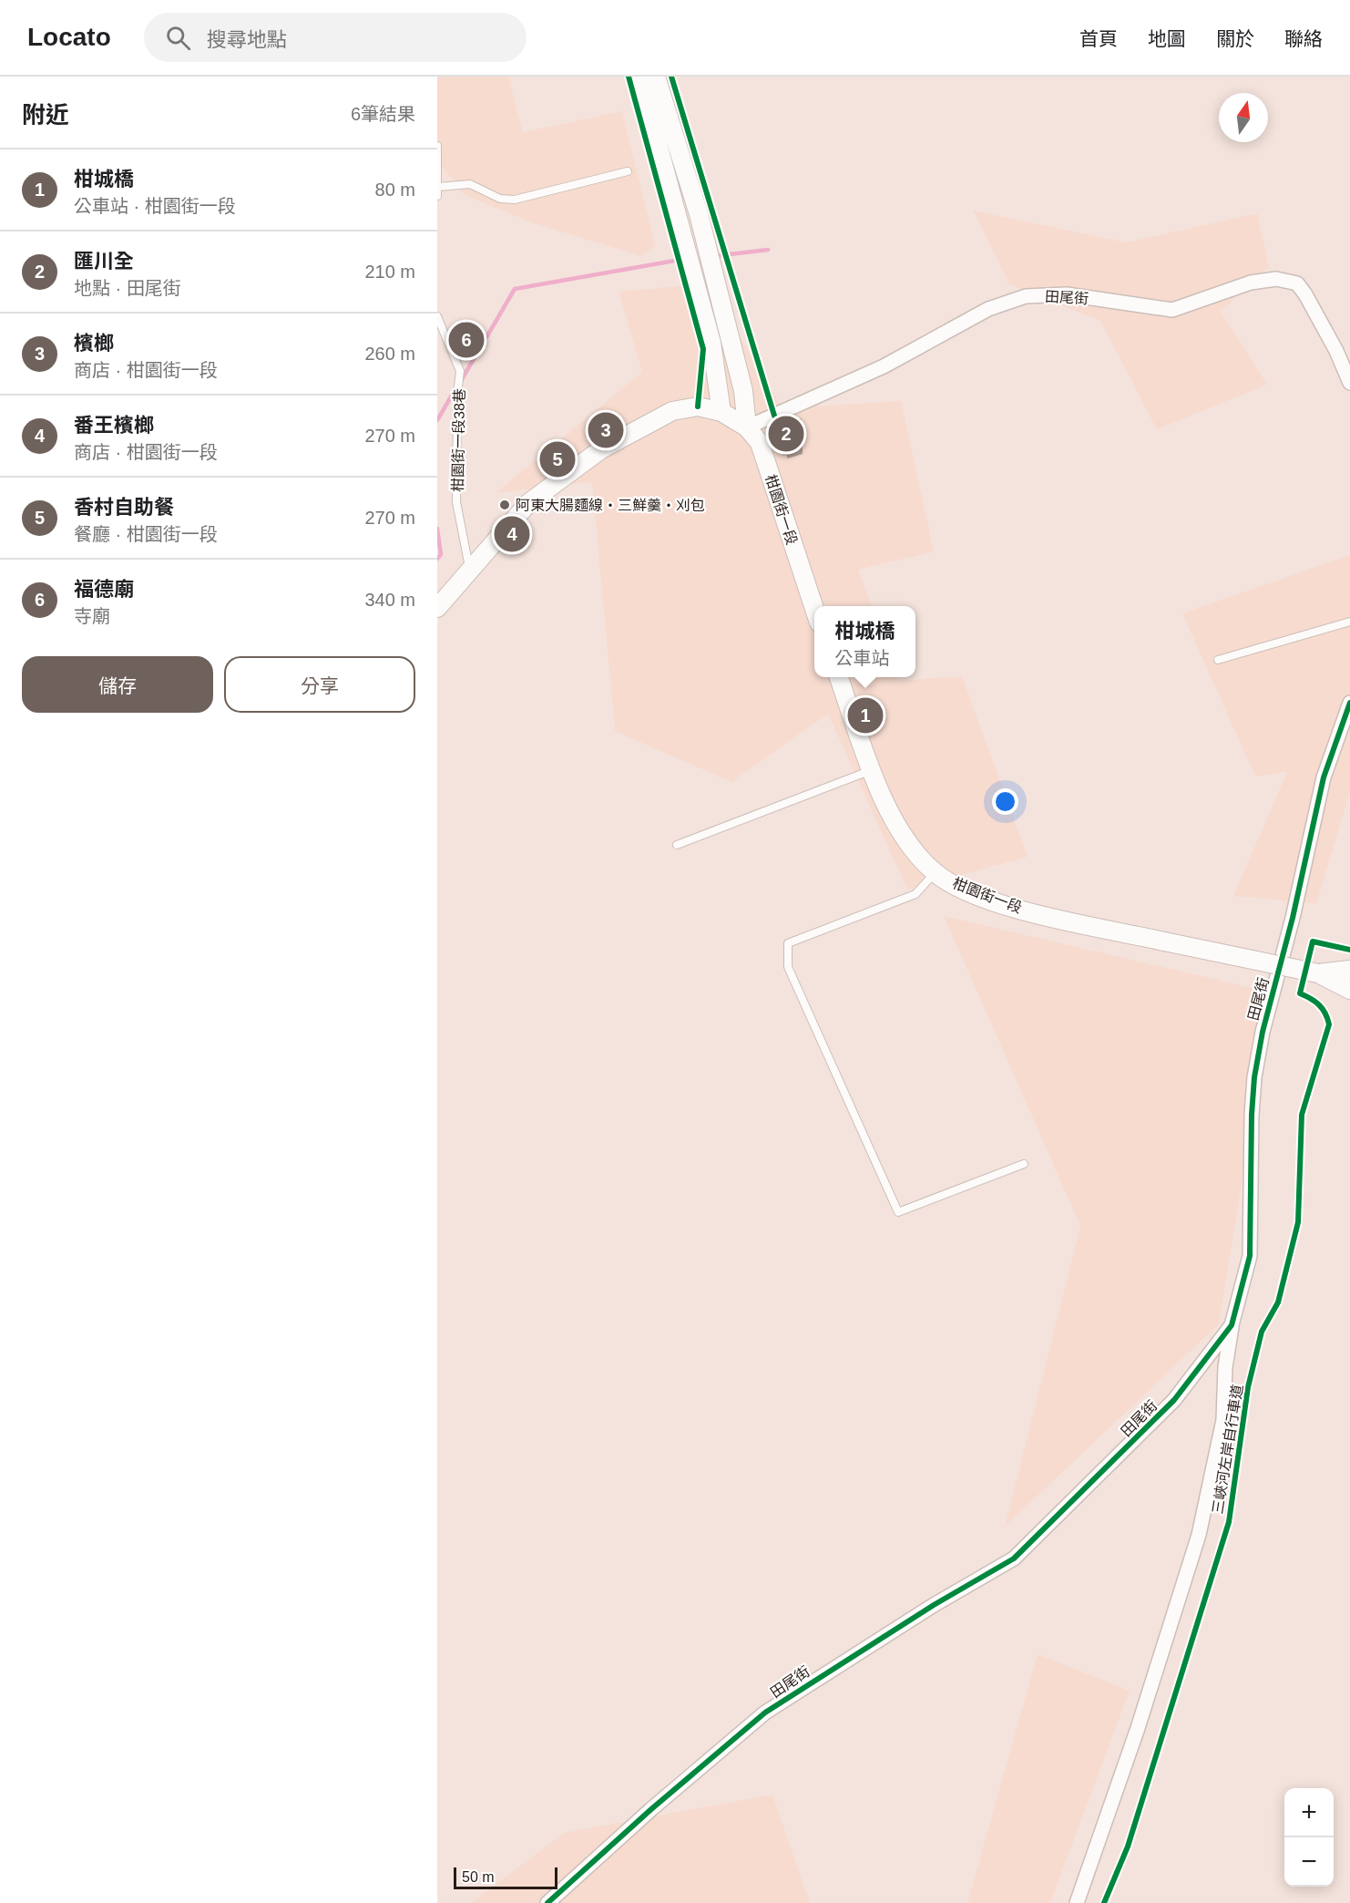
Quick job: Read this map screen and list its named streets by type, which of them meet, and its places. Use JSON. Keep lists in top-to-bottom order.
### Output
{
  "streets": {
    "street": ["田尾街", "柑園街一段"],
    "lane": ["柑園街一段38巷"],
    "cycle path": ["三峽河左岸自行車道"]
  },
  "crossings": [
    ["田尾街", "柑園街一段"],
    ["柑園街一段38巷", "柑園街一段"]
  ],
  "places": ["阿東大腸麵線‧三鮮羹‧刈包"],
  "scale_bar": "50 m",
  "north": "top",
  "page": {
    "header": "Locato",
    "search": "搜尋地點",
    "nav": [
      "首頁",
      "地圖",
      "關於",
      "聯絡"
    ],
    "heading": ["附近", "6筆結果"],
    "list": [
      {
        "mark": "1",
        "name": "柑城橋",
        "note": "公車站 · 柑園街一段",
        "value": "80 m"
      },
      {
        "mark": "2",
        "name": "匯川全",
        "note": "地點 · 田尾街",
        "value": "210 m"
      },
      {
        "mark": "3",
        "name": "檳榔",
        "note": "商店 · 柑園街一段",
        "value": "260 m"
      },
      {
        "mark": "4",
        "name": "番王檳榔",
        "note": "商店 · 柑園街一段",
        "value": "270 m"
      },
      {
        "mark": "5",
        "name": "香村自助餐",
        "note": "餐廳 · 柑園街一段",
        "value": "270 m"
      },
      {
        "mark": "6",
        "name": "福德廟",
        "note": "寺廟",
        "value": "340 m"
      }
    ],
    "pins": [
      "6",
      "3",
      "2",
      "5",
      "4",
      "1"
    ],
    "popup": ["柑城橋", "公車站"],
    "buttons": ["儲存", "分享"],
    "map_buttons": ["+", "−"],
    "scale": "50 m"
  }
}
